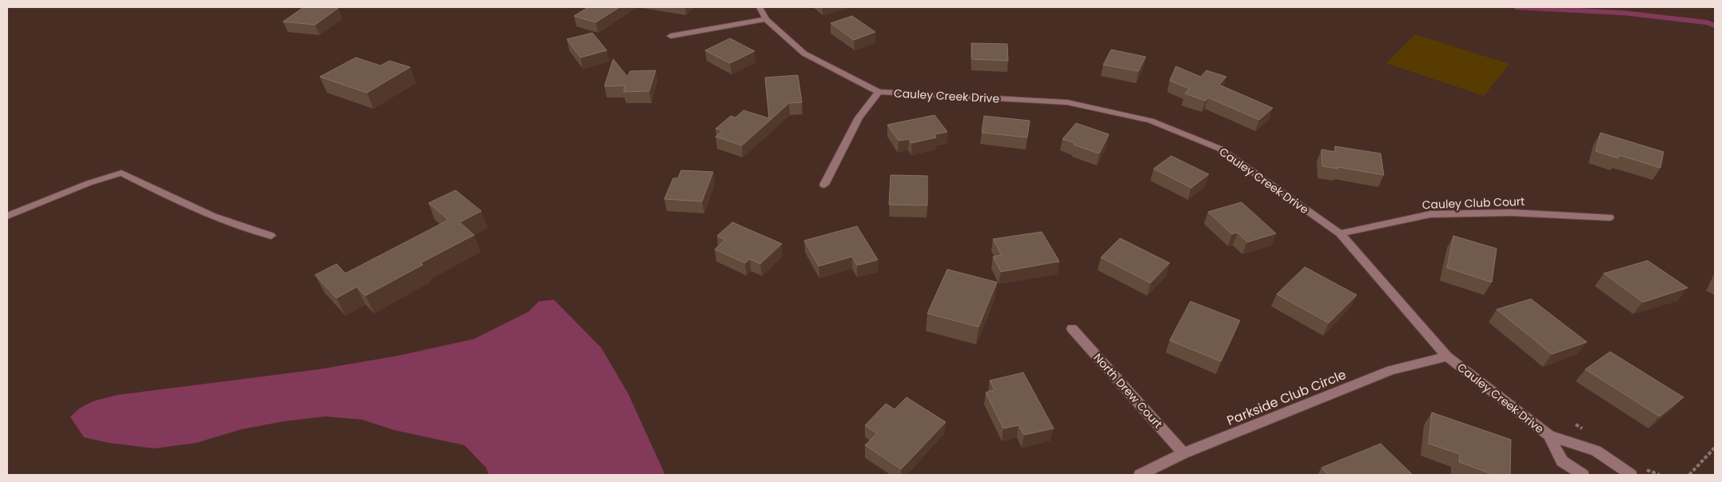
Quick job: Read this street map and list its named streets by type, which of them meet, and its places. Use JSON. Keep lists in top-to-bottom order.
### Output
{
  "streets": {
    "street": [
      "Cauley Creek Drive",
      "Cauley Club Court",
      "North Drew Court",
      "Parkside Club Circle"
    ]
  },
  "crossings": [
    ["Cauley Creek Drive", "Cauley Club Court"],
    ["Cauley Creek Drive", "Parkside Club Circle"],
    ["North Drew Court", "Parkside Club Circle"]
  ]
}
